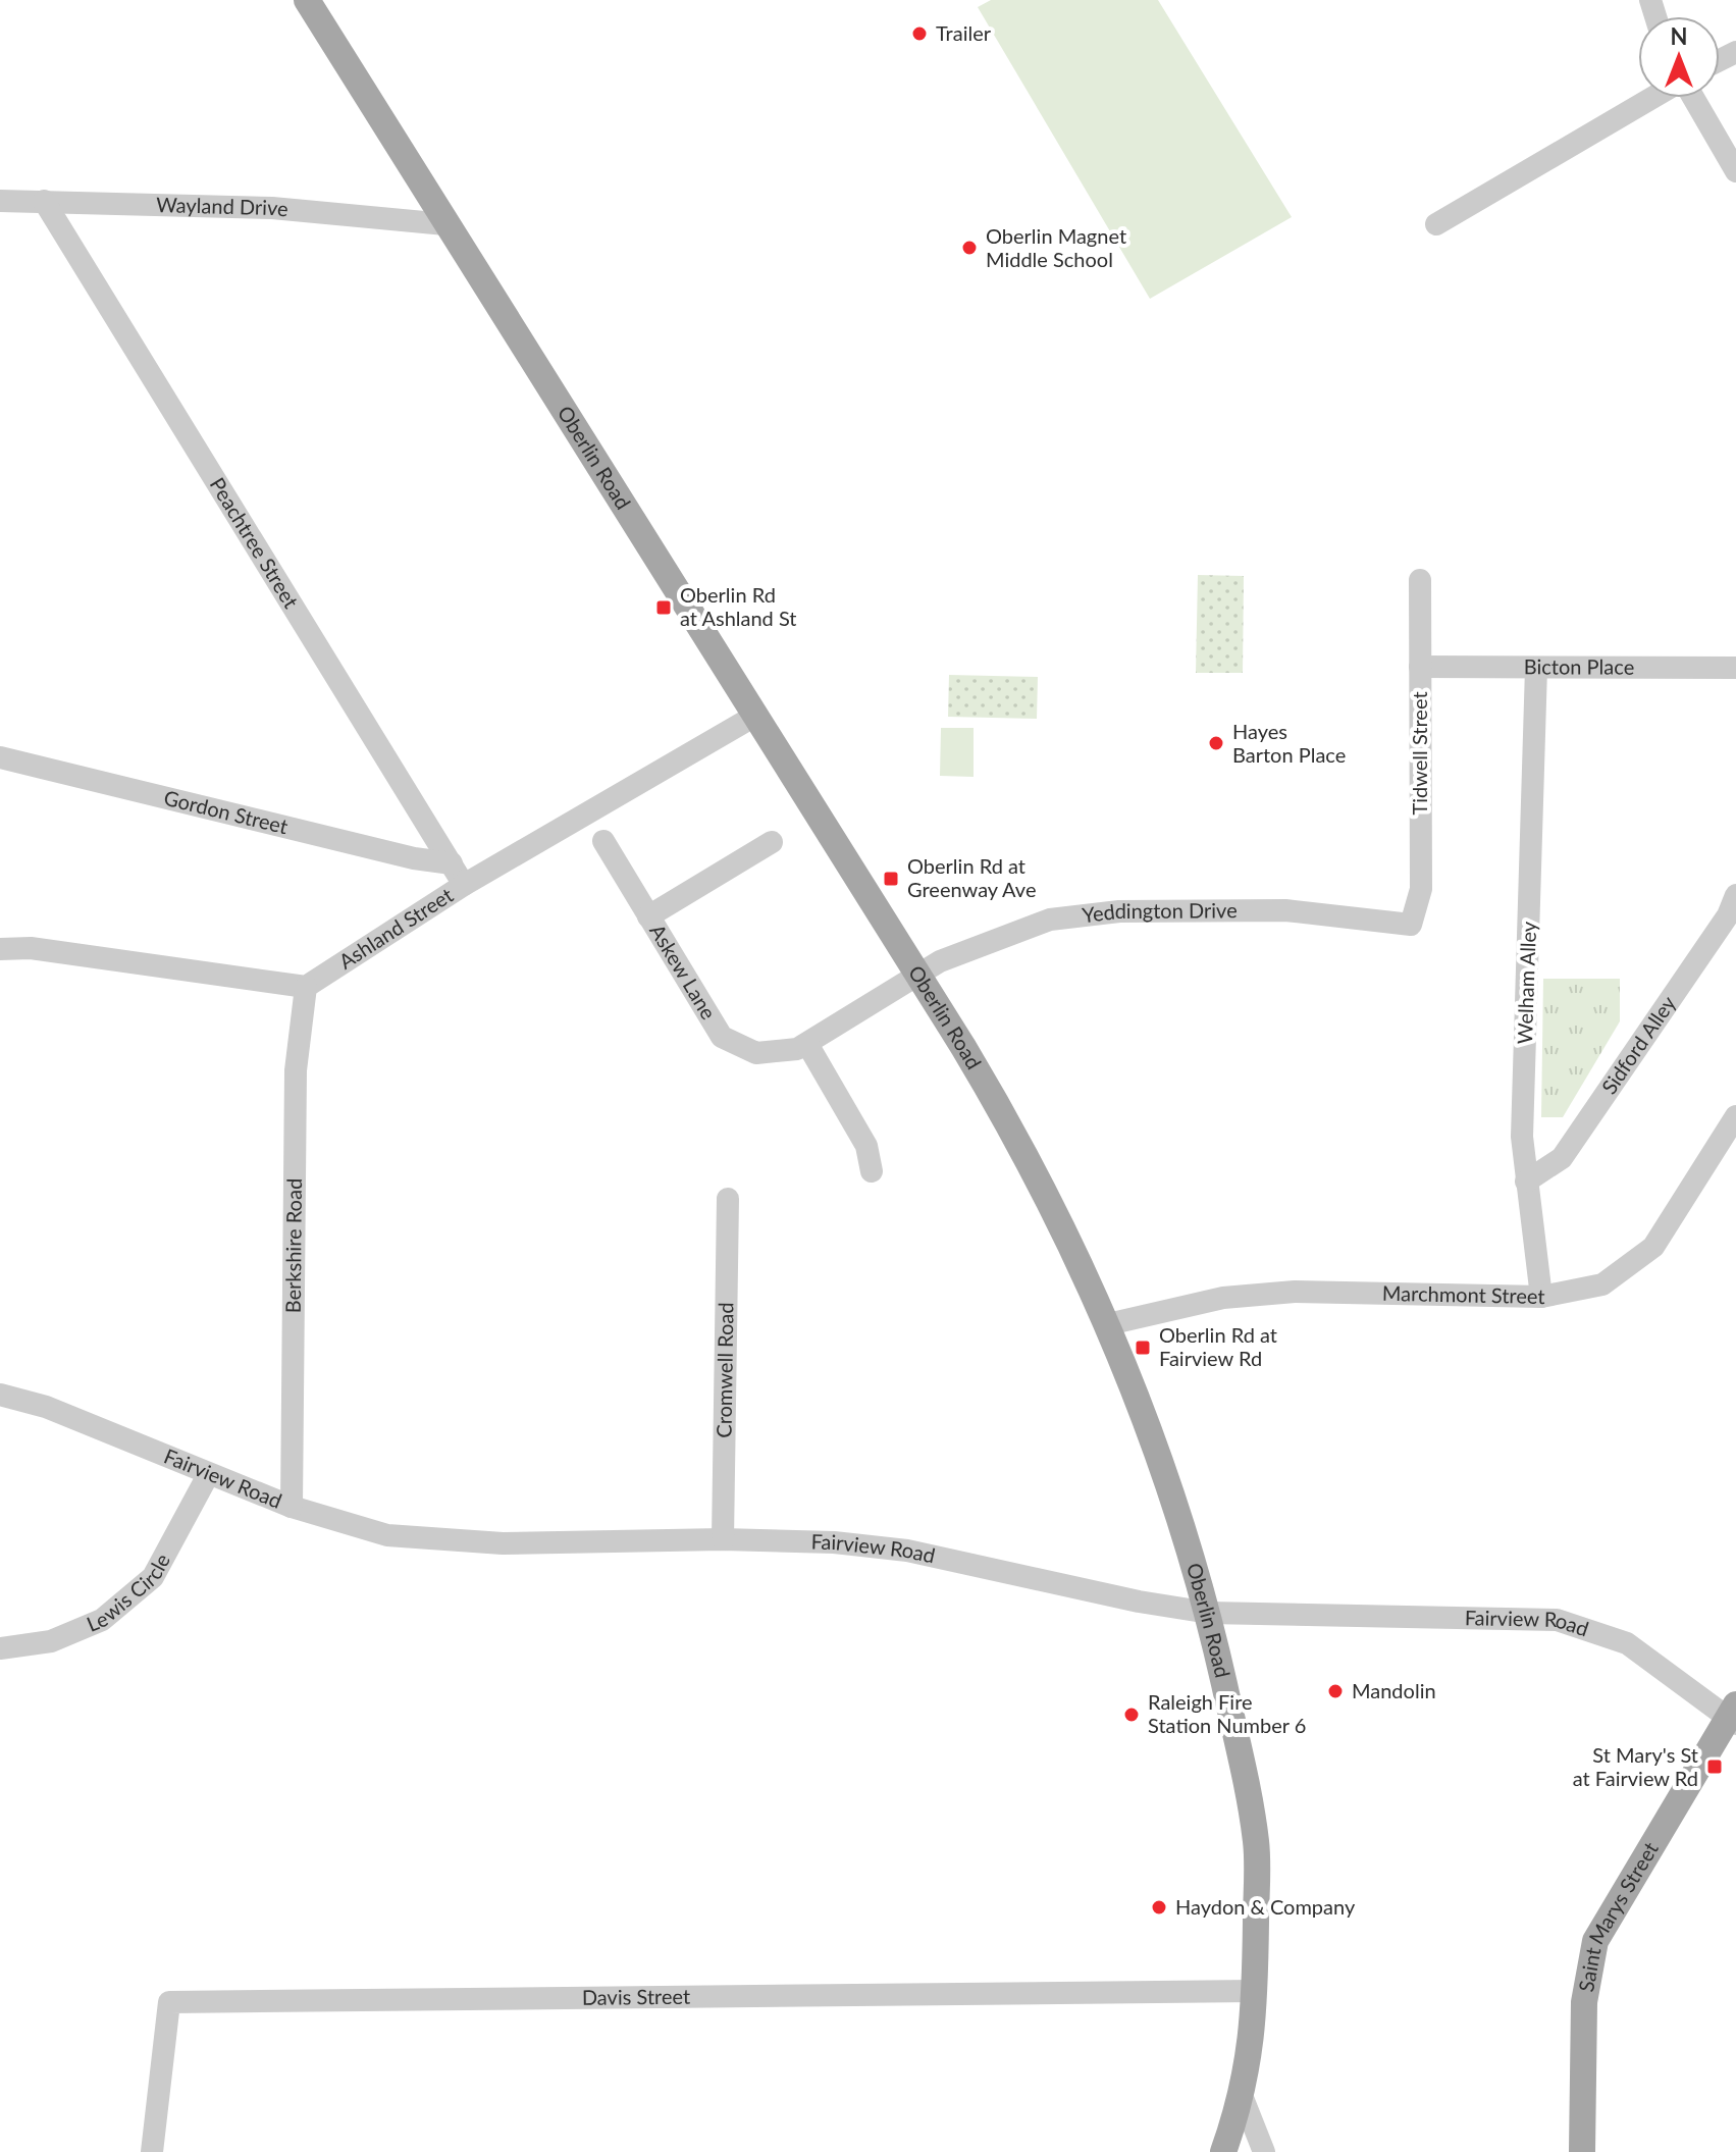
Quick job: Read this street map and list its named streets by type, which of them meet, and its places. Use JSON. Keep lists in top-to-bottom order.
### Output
{
  "streets": {
    "main road": ["Oberlin Road", "Saint Marys Street"],
    "street": [
      "Wayland Drive",
      "Peachtree Street",
      "Bicton Place",
      "Tidwell Street",
      "Gordon Street",
      "Yeddington Drive",
      "Ashland Street",
      "Askew Lane",
      "Welham Alley",
      "Sidford Alley",
      "Berkshire Road",
      "Marchmont Street",
      "Cromwell Road",
      "Fairview Road",
      "Lewis Circle",
      "Davis Street"
    ]
  },
  "crossings": [
    ["Wayland Drive", "Oberlin Road"],
    ["Wayland Drive", "Peachtree Street"],
    ["Oberlin Road", "Yeddington Drive"],
    ["Oberlin Road", "Ashland Street"],
    ["Oberlin Road", "Askew Lane"],
    ["Oberlin Road", "Marchmont Street"],
    ["Oberlin Road", "Fairview Road"],
    ["Oberlin Road", "Davis Street"],
    ["Peachtree Street", "Gordon Street"],
    ["Peachtree Street", "Ashland Street"],
    ["Bicton Place", "Tidwell Street"],
    ["Bicton Place", "Welham Alley"],
    ["Tidwell Street", "Yeddington Drive"],
    ["Yeddington Drive", "Askew Lane"],
    ["Ashland Street", "Berkshire Road"],
    ["Welham Alley", "Sidford Alley"],
    ["Welham Alley", "Marchmont Street"],
    ["Berkshire Road", "Fairview Road"],
    ["Cromwell Road", "Fairview Road"],
    ["Fairview Road", "Lewis Circle"],
    ["Fairview Road", "Saint Marys Street"]
  ],
  "places": {
    "other": [
      "Trailer",
      "Oberlin Magnet Middle School",
      "Hayes Barton Place",
      "Mandolin",
      "Raleigh Fire Station Number 6",
      "Haydon & Company"
    ],
    "transit": [
      "Oberlin Rd at Ashland St",
      "Oberlin Rd at Greenway Ave",
      "Oberlin Rd at Fairview Rd",
      "St Mary's St at Fairview Rd"
    ]
  },
  "north": "top"
}
